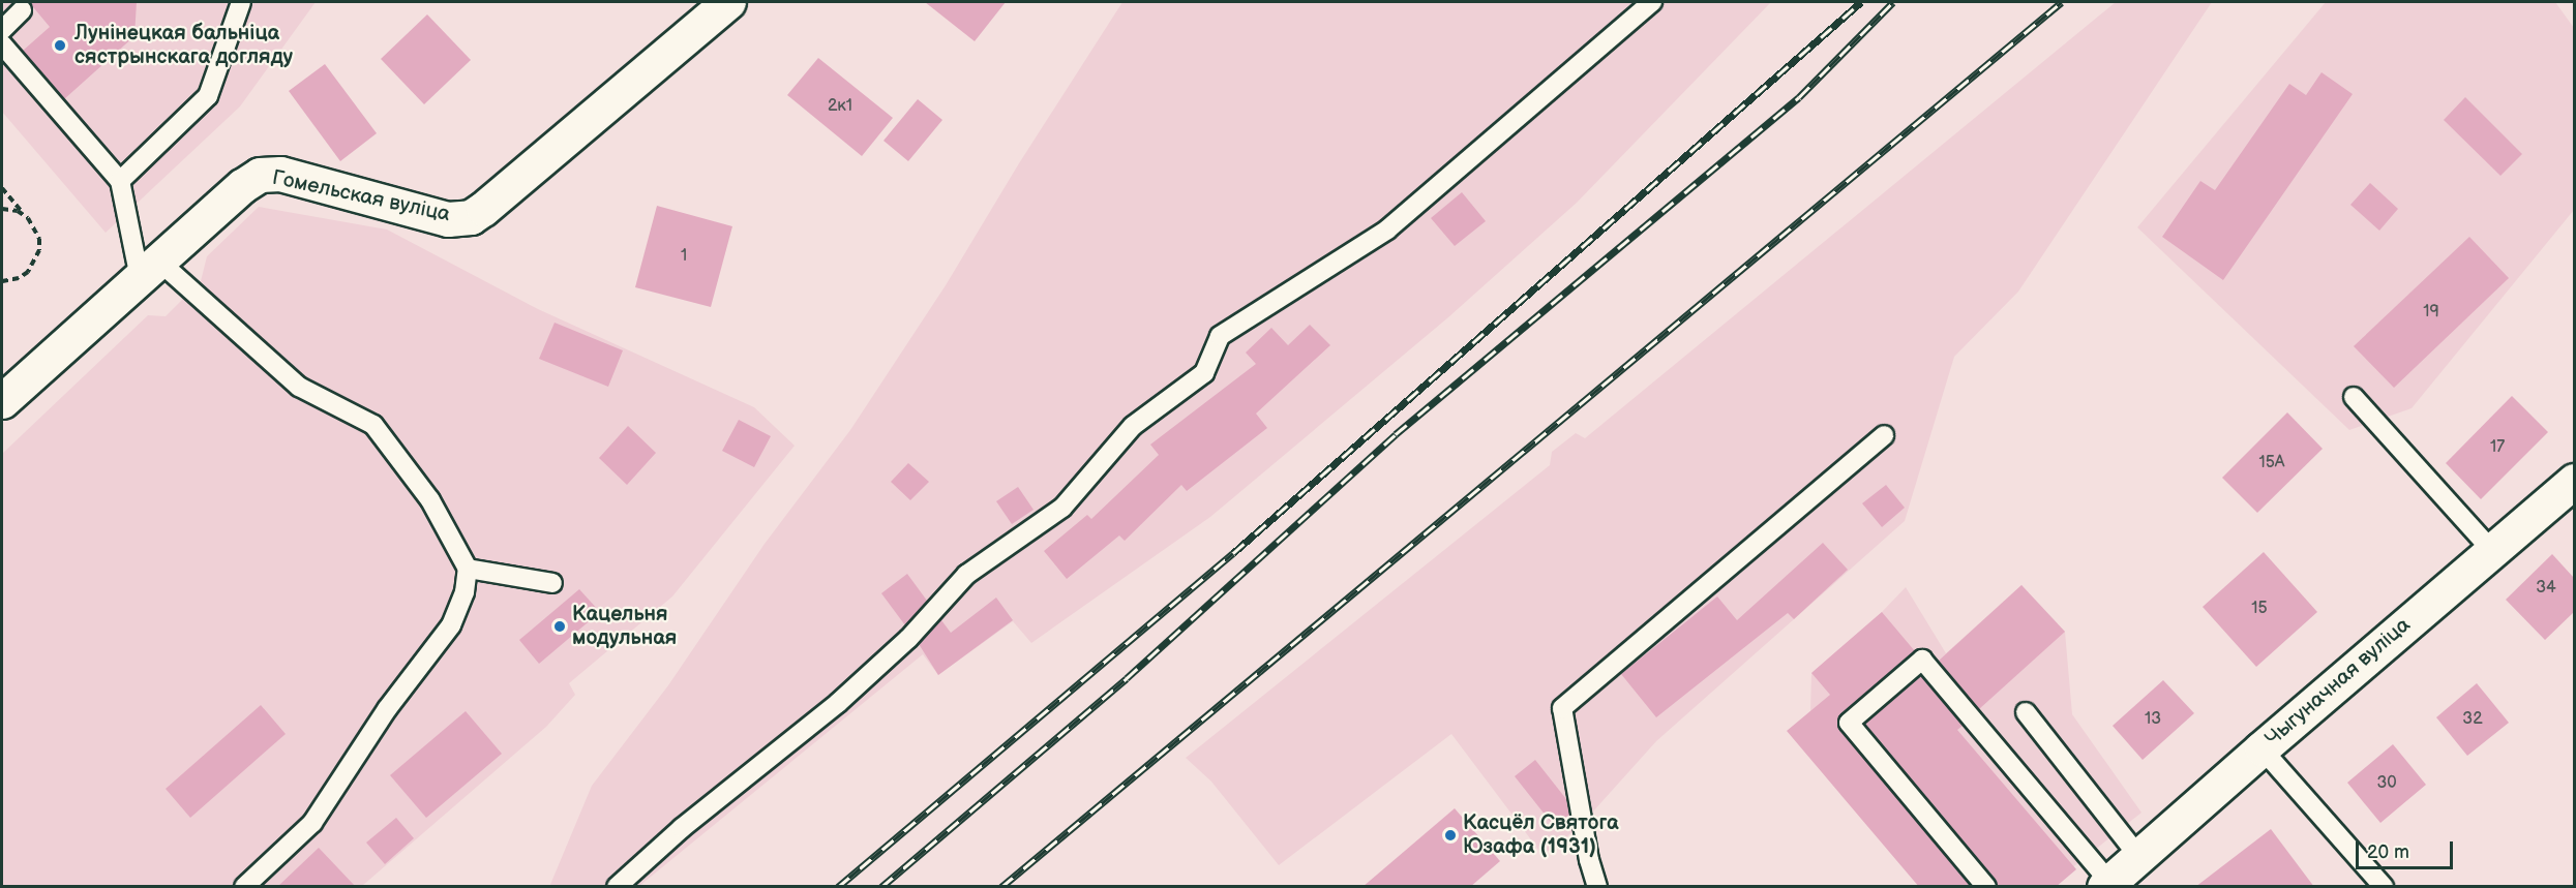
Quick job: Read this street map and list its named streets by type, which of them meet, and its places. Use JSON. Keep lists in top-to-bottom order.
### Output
{
  "streets": {
    "street": ["Гомельская вуліца", "Чыгуначная вуліца"]
  },
  "places": ["Лунінецкая бальніца сястрынскага догляду", "Кацельня модульная", "Касцёл Святога Юзафа (1931)"],
  "house_numbers": [
    "2к1",
    "1",
    "19",
    "17",
    "15А",
    "34",
    "15",
    "13",
    "32",
    "30"
  ],
  "scale_bar": "20 m"
}
